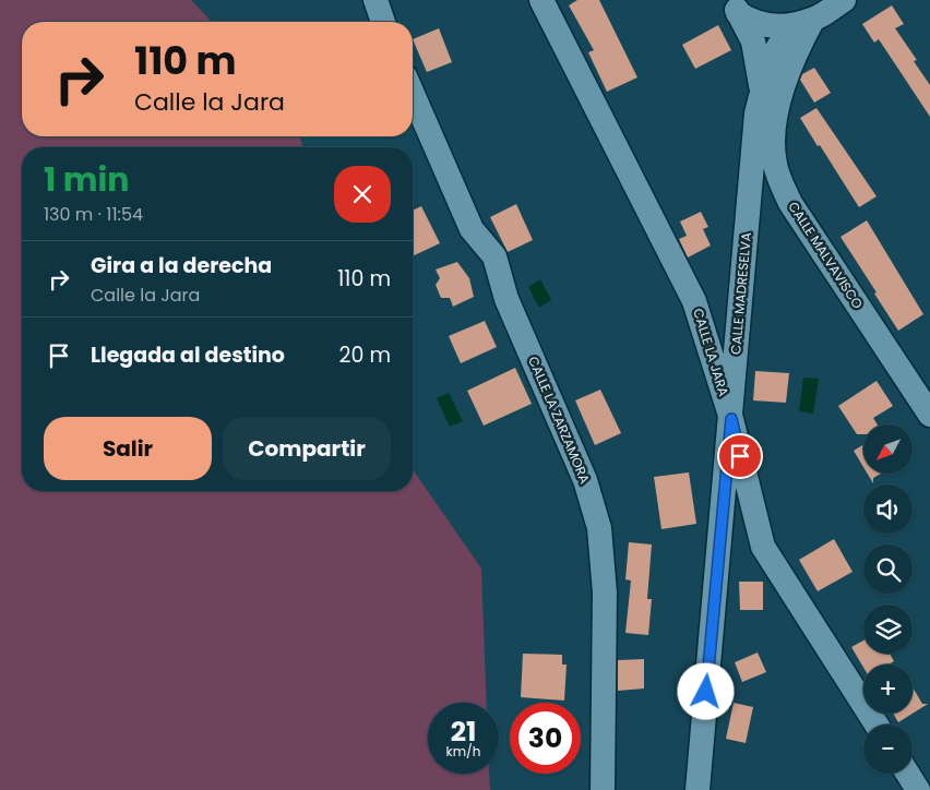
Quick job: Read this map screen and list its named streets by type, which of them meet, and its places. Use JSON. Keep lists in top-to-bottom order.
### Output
{
  "streets": {
    "street": [
      "CALLE MALVAVISCO",
      "CALLE MADRESELVA",
      "CALLE LA JARA",
      "CALLE LA ZARZAMORA"
    ]
  },
  "crossings": [
    ["CALLE MALVAVISCO", "CALLE MADRESELVA"],
    ["CALLE MADRESELVA", "CALLE LA JARA"]
  ],
  "north": "bottom left",
  "page": {
    "turn": ["110 m", "Calle la Jara"],
    "heading": ["1 min", "130 m · 11:54"],
    "list": [
      {
        "name": "Gira a la derecha",
        "note": "Calle la Jara",
        "value": "110 m"
      },
      {
        "name": "Llegada al destino",
        "value": "20 m"
      }
    ],
    "buttons": ["Salir", "Compartir"],
    "map_buttons": ["+", "−"],
    "speed": "21 km/h",
    "limit": "30"
  }
}
